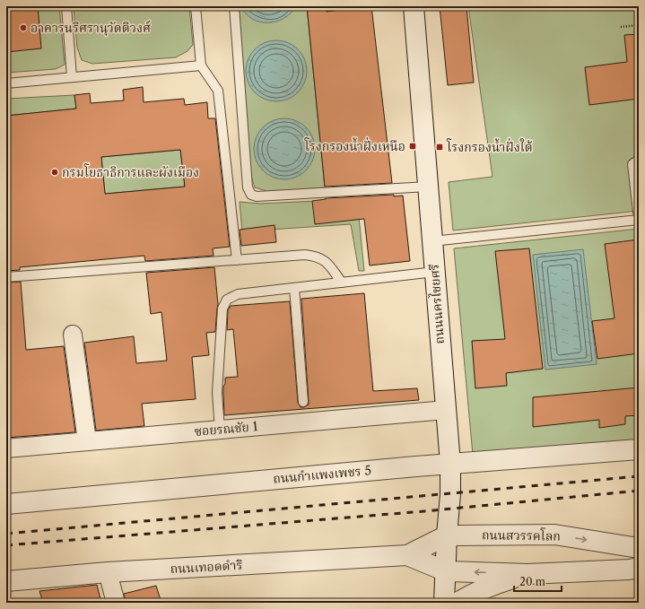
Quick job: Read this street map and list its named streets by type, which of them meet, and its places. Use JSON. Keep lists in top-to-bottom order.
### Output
{
  "streets": {
    "street": [
      "ถนนนครไชยศรี",
      "ซอยรณชัย 1",
      "ถนนกำแพงเพชร 5",
      "ถนนสวรรคโลก",
      "ถนนเทอดดำริ"
    ]
  },
  "crossings": [
    ["ถนนนครไชยศรี", "ซอยรณชัย 1"],
    ["ถนนนครไชยศรี", "ถนนกำแพงเพชร 5"],
    ["ถนนนครไชยศรี", "ถนนสวรรคโลก"],
    ["ถนนนครไชยศรี", "ถนนเทอดดำริ"],
    ["ถนนสวรรคโลก", "ถนนเทอดดำริ"]
  ],
  "places": {
    "other": ["อาคารนริศรานุวัดติวงศ์", "กรมโยธาธิการและผังเมือง"],
    "transit": ["โรงกรองน้ำฝั่งเหนือ", "โรงกรองน้ำฝั่งใต้"]
  },
  "scale_bar": "20 m"
}
